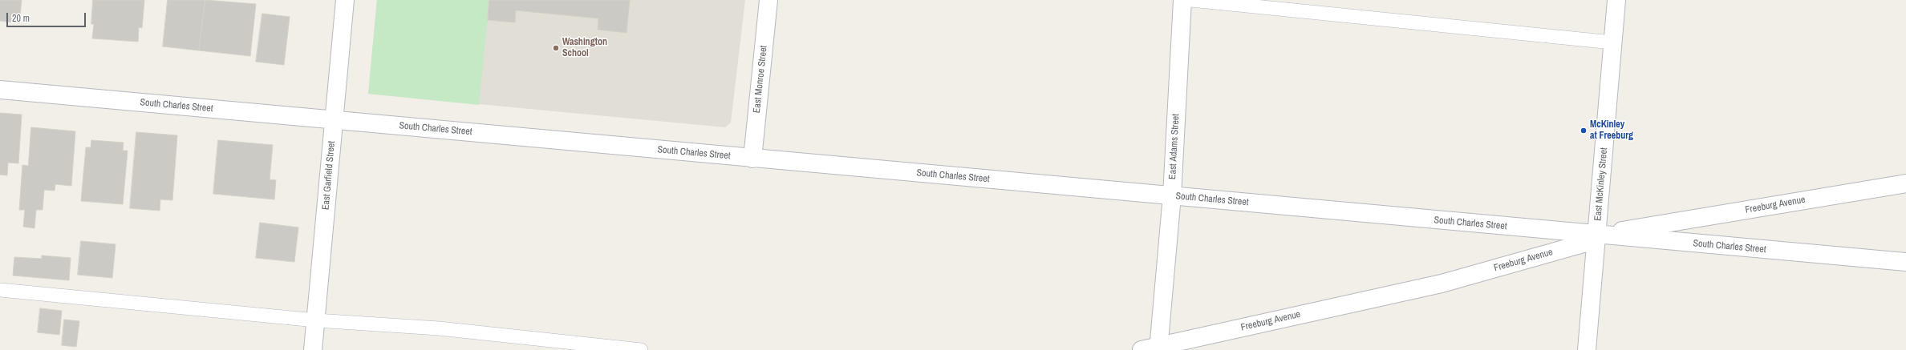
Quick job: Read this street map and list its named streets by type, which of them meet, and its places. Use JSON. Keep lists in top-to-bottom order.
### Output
{
  "streets": {
    "street": [
      "East Monroe Street",
      "South Charles Street",
      "East Adams Street",
      "East Garfield Street",
      "East McKinley Street",
      "Freeburg Avenue"
    ]
  },
  "crossings": [
    ["East Monroe Street", "South Charles Street"],
    ["South Charles Street", "East Adams Street"],
    ["South Charles Street", "East Garfield Street"],
    ["South Charles Street", "East McKinley Street"],
    ["South Charles Street", "Freeburg Avenue"],
    ["East Adams Street", "Freeburg Avenue"],
    ["East McKinley Street", "Freeburg Avenue"]
  ],
  "places": ["Washington School", "McKinley at Freeburg"],
  "scale_bar": "20 m"
}
